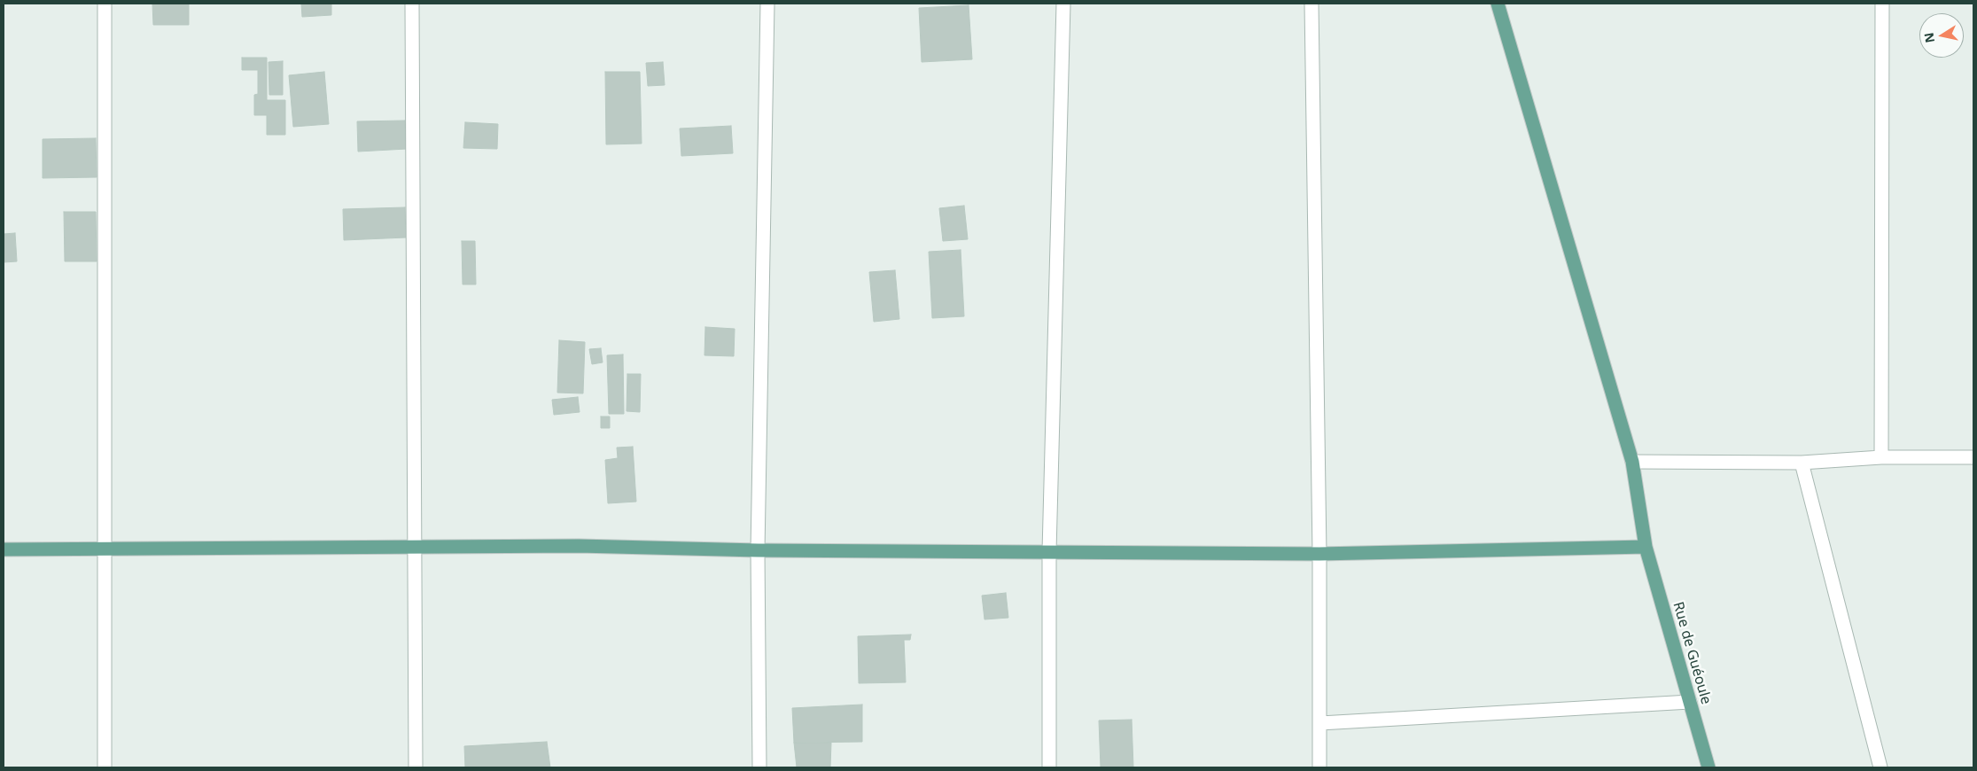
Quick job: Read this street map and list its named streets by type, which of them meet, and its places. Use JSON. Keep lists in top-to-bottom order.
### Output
{
  "streets": {
    "main road": ["Rue de Guéoule"]
  },
  "north": "left"
}
